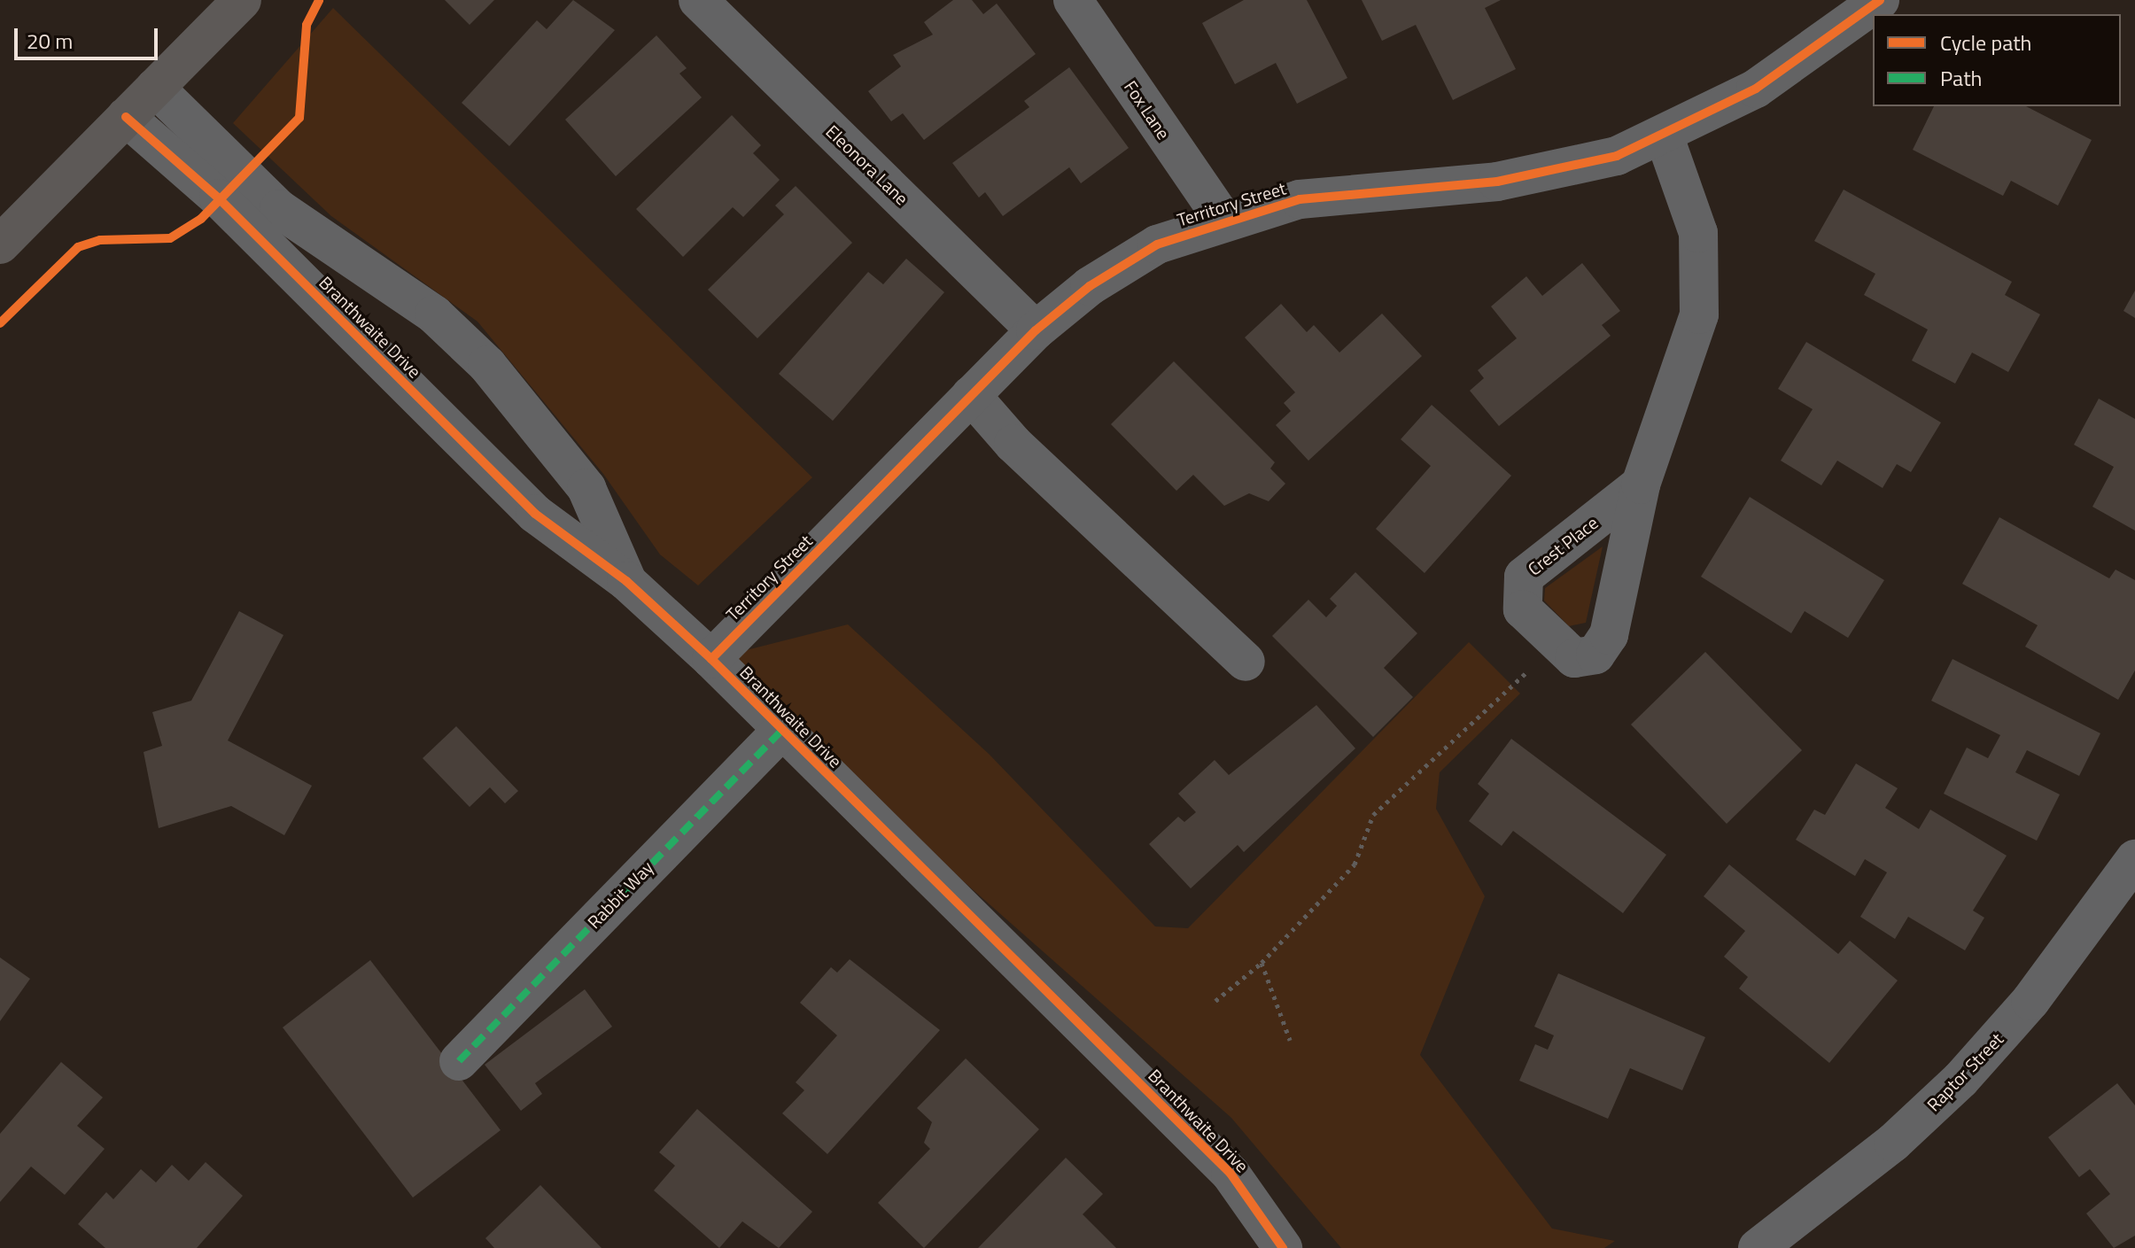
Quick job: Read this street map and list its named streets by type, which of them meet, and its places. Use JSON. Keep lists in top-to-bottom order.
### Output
{
  "streets": {
    "street": [
      "Fox Lane",
      "Eleonora Lane",
      "Territory Street",
      "Branthwaite Drive",
      "Rabbit Way",
      "Raptor Street"
    ]
  },
  "crossings": [
    ["Fox Lane", "Territory Street"],
    ["Eleonora Lane", "Territory Street"],
    ["Territory Street", "Branthwaite Drive"],
    ["Branthwaite Drive", "Rabbit Way"]
  ],
  "legend": ["Cycle path", "Path"],
  "scale_bar": "20 m"
}
